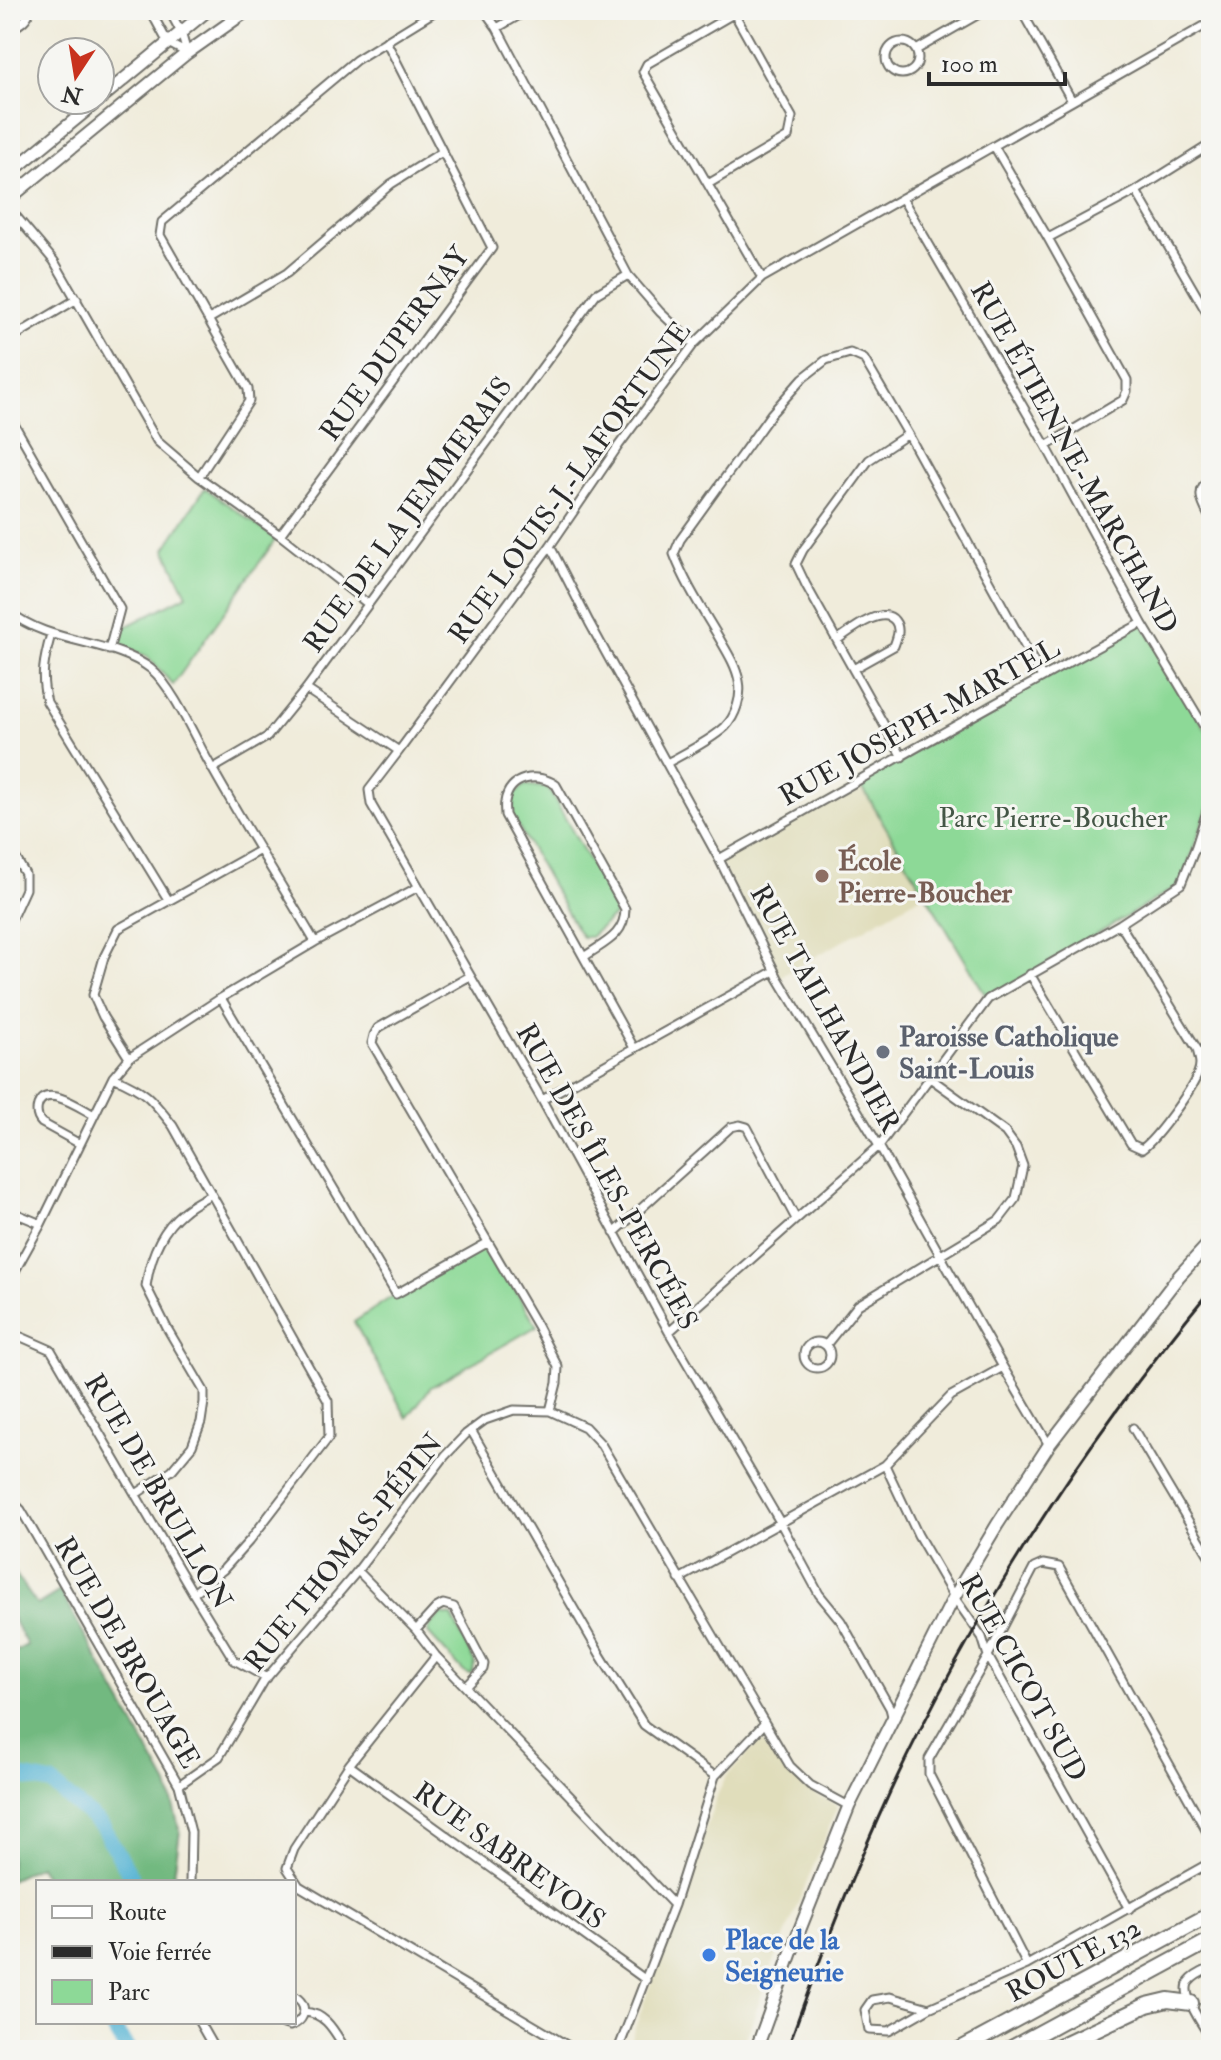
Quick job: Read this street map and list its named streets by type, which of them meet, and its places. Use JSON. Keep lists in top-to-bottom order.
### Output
{
  "streets": {
    "highway": ["ROUTE 132"],
    "street": [
      "RUE DUPERNAY",
      "RUE ÉTIENNE-MARCHAND",
      "RUE LOUIS-J.-LAFORTUNE",
      "RUE DE LA JEMMERAIS",
      "RUE JOSEPH-MARTEL",
      "RUE TAILHANDIER",
      "RUE DES ÎLES-PERCÉES",
      "RUE DE BRULLON",
      "RUE THOMAS-PÉPIN",
      "RUE DE BROUAGE",
      "RUE CICOT SUD",
      "RUE SABREVOIS"
    ]
  },
  "crossings": [
    ["RUE ÉTIENNE-MARCHAND", "RUE LOUIS-J.-LAFORTUNE"],
    ["RUE ÉTIENNE-MARCHAND", "RUE JOSEPH-MARTEL"],
    ["RUE LOUIS-J.-LAFORTUNE", "RUE TAILHANDIER"],
    ["RUE LOUIS-J.-LAFORTUNE", "RUE DES ÎLES-PERCÉES"],
    ["RUE JOSEPH-MARTEL", "RUE TAILHANDIER"],
    ["RUE DE BRULLON", "RUE THOMAS-PÉPIN"],
    ["RUE THOMAS-PÉPIN", "RUE DE BROUAGE"]
  ],
  "parks": ["Parc Pierre-Boucher"],
  "places": ["École Pierre-Boucher", "Paroisse Catholique Saint-Louis", "Place de la Seigneurie"],
  "legend": ["Route", "Voie ferrée", "Parc"],
  "scale_bar": "100 m",
  "north": "bottom"
}
